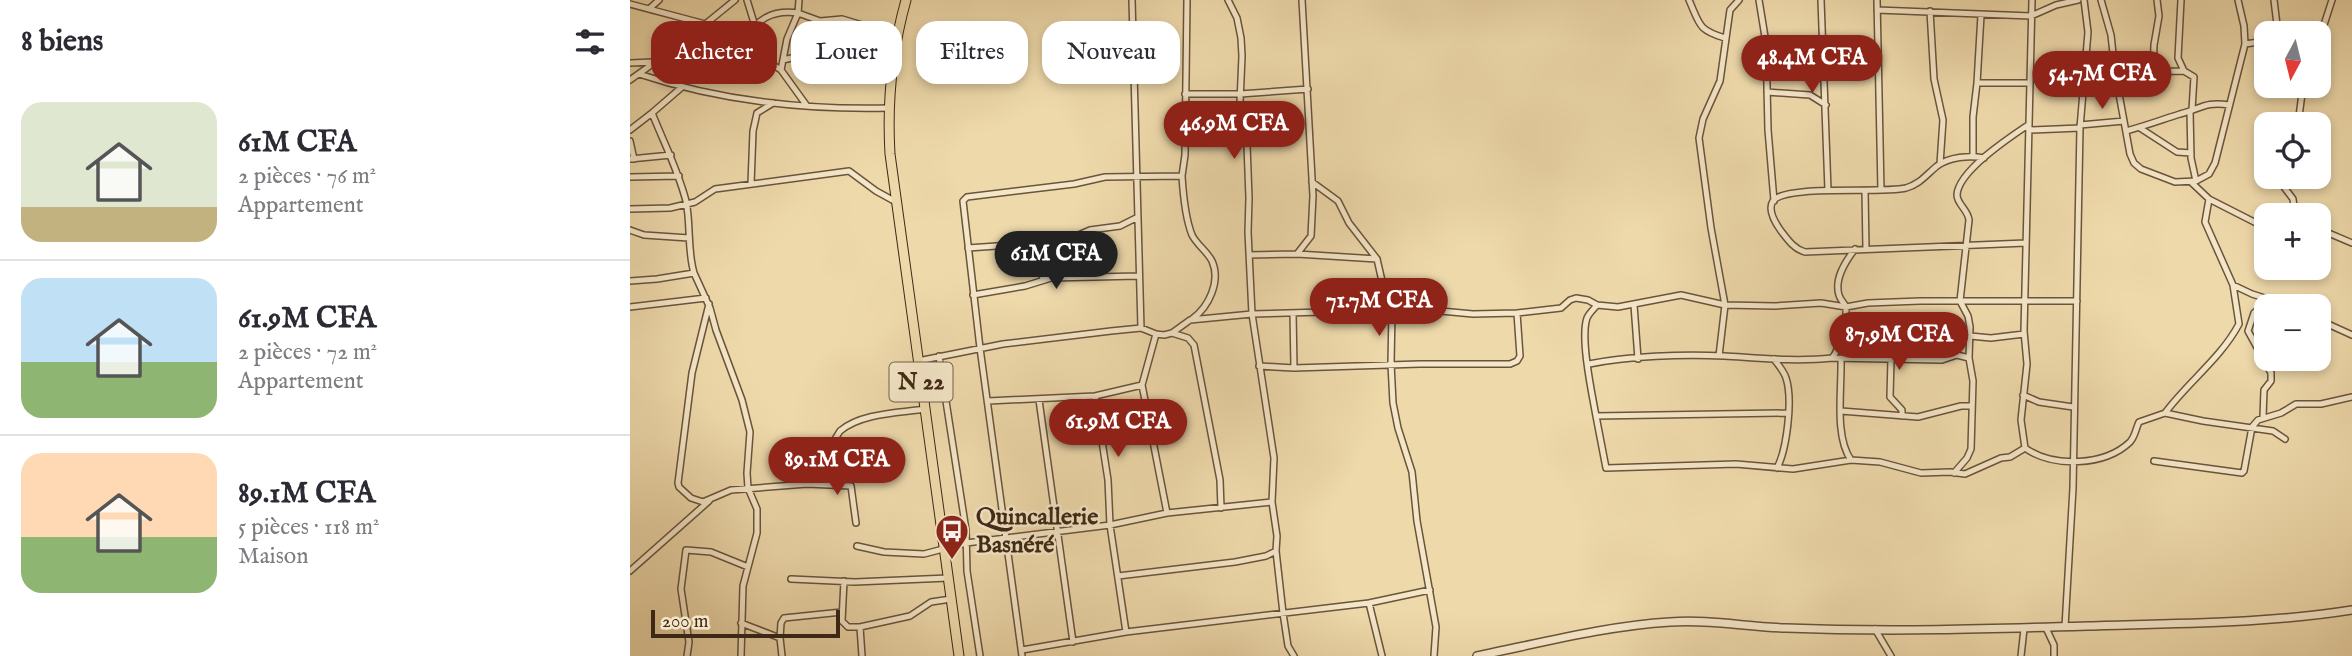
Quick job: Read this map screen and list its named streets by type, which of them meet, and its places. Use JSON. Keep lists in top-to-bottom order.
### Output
{
  "streets": {
    "main road": ["N 22"]
  },
  "places": {
    "bus stop": ["Quincallerie Basnéré"]
  },
  "scale_bar": "200 m",
  "north": "bottom",
  "page": {
    "heading": "8 biens",
    "map_buttons": ["+", "−"],
    "chip": [
      "Acheter",
      "Louer",
      "Filtres",
      "Nouveau"
    ],
    "price": [
      "48.4M CFA",
      "54.7M CFA",
      "46.9M CFA",
      "61M CFA",
      "71.7M CFA",
      "87.9M CFA",
      "61.9M CFA",
      "89.1M CFA"
    ],
    "list": [
      {
        "name": "61M CFA",
        "note": "2 pièces · 76 m² · Appartement"
      },
      {
        "name": "61.9M CFA",
        "note": "2 pièces · 72 m² · Appartement"
      },
      {
        "name": "89.1M CFA",
        "note": "5 pièces · 118 m² · Maison"
      }
    ],
    "scale": "200 m"
  }
}
